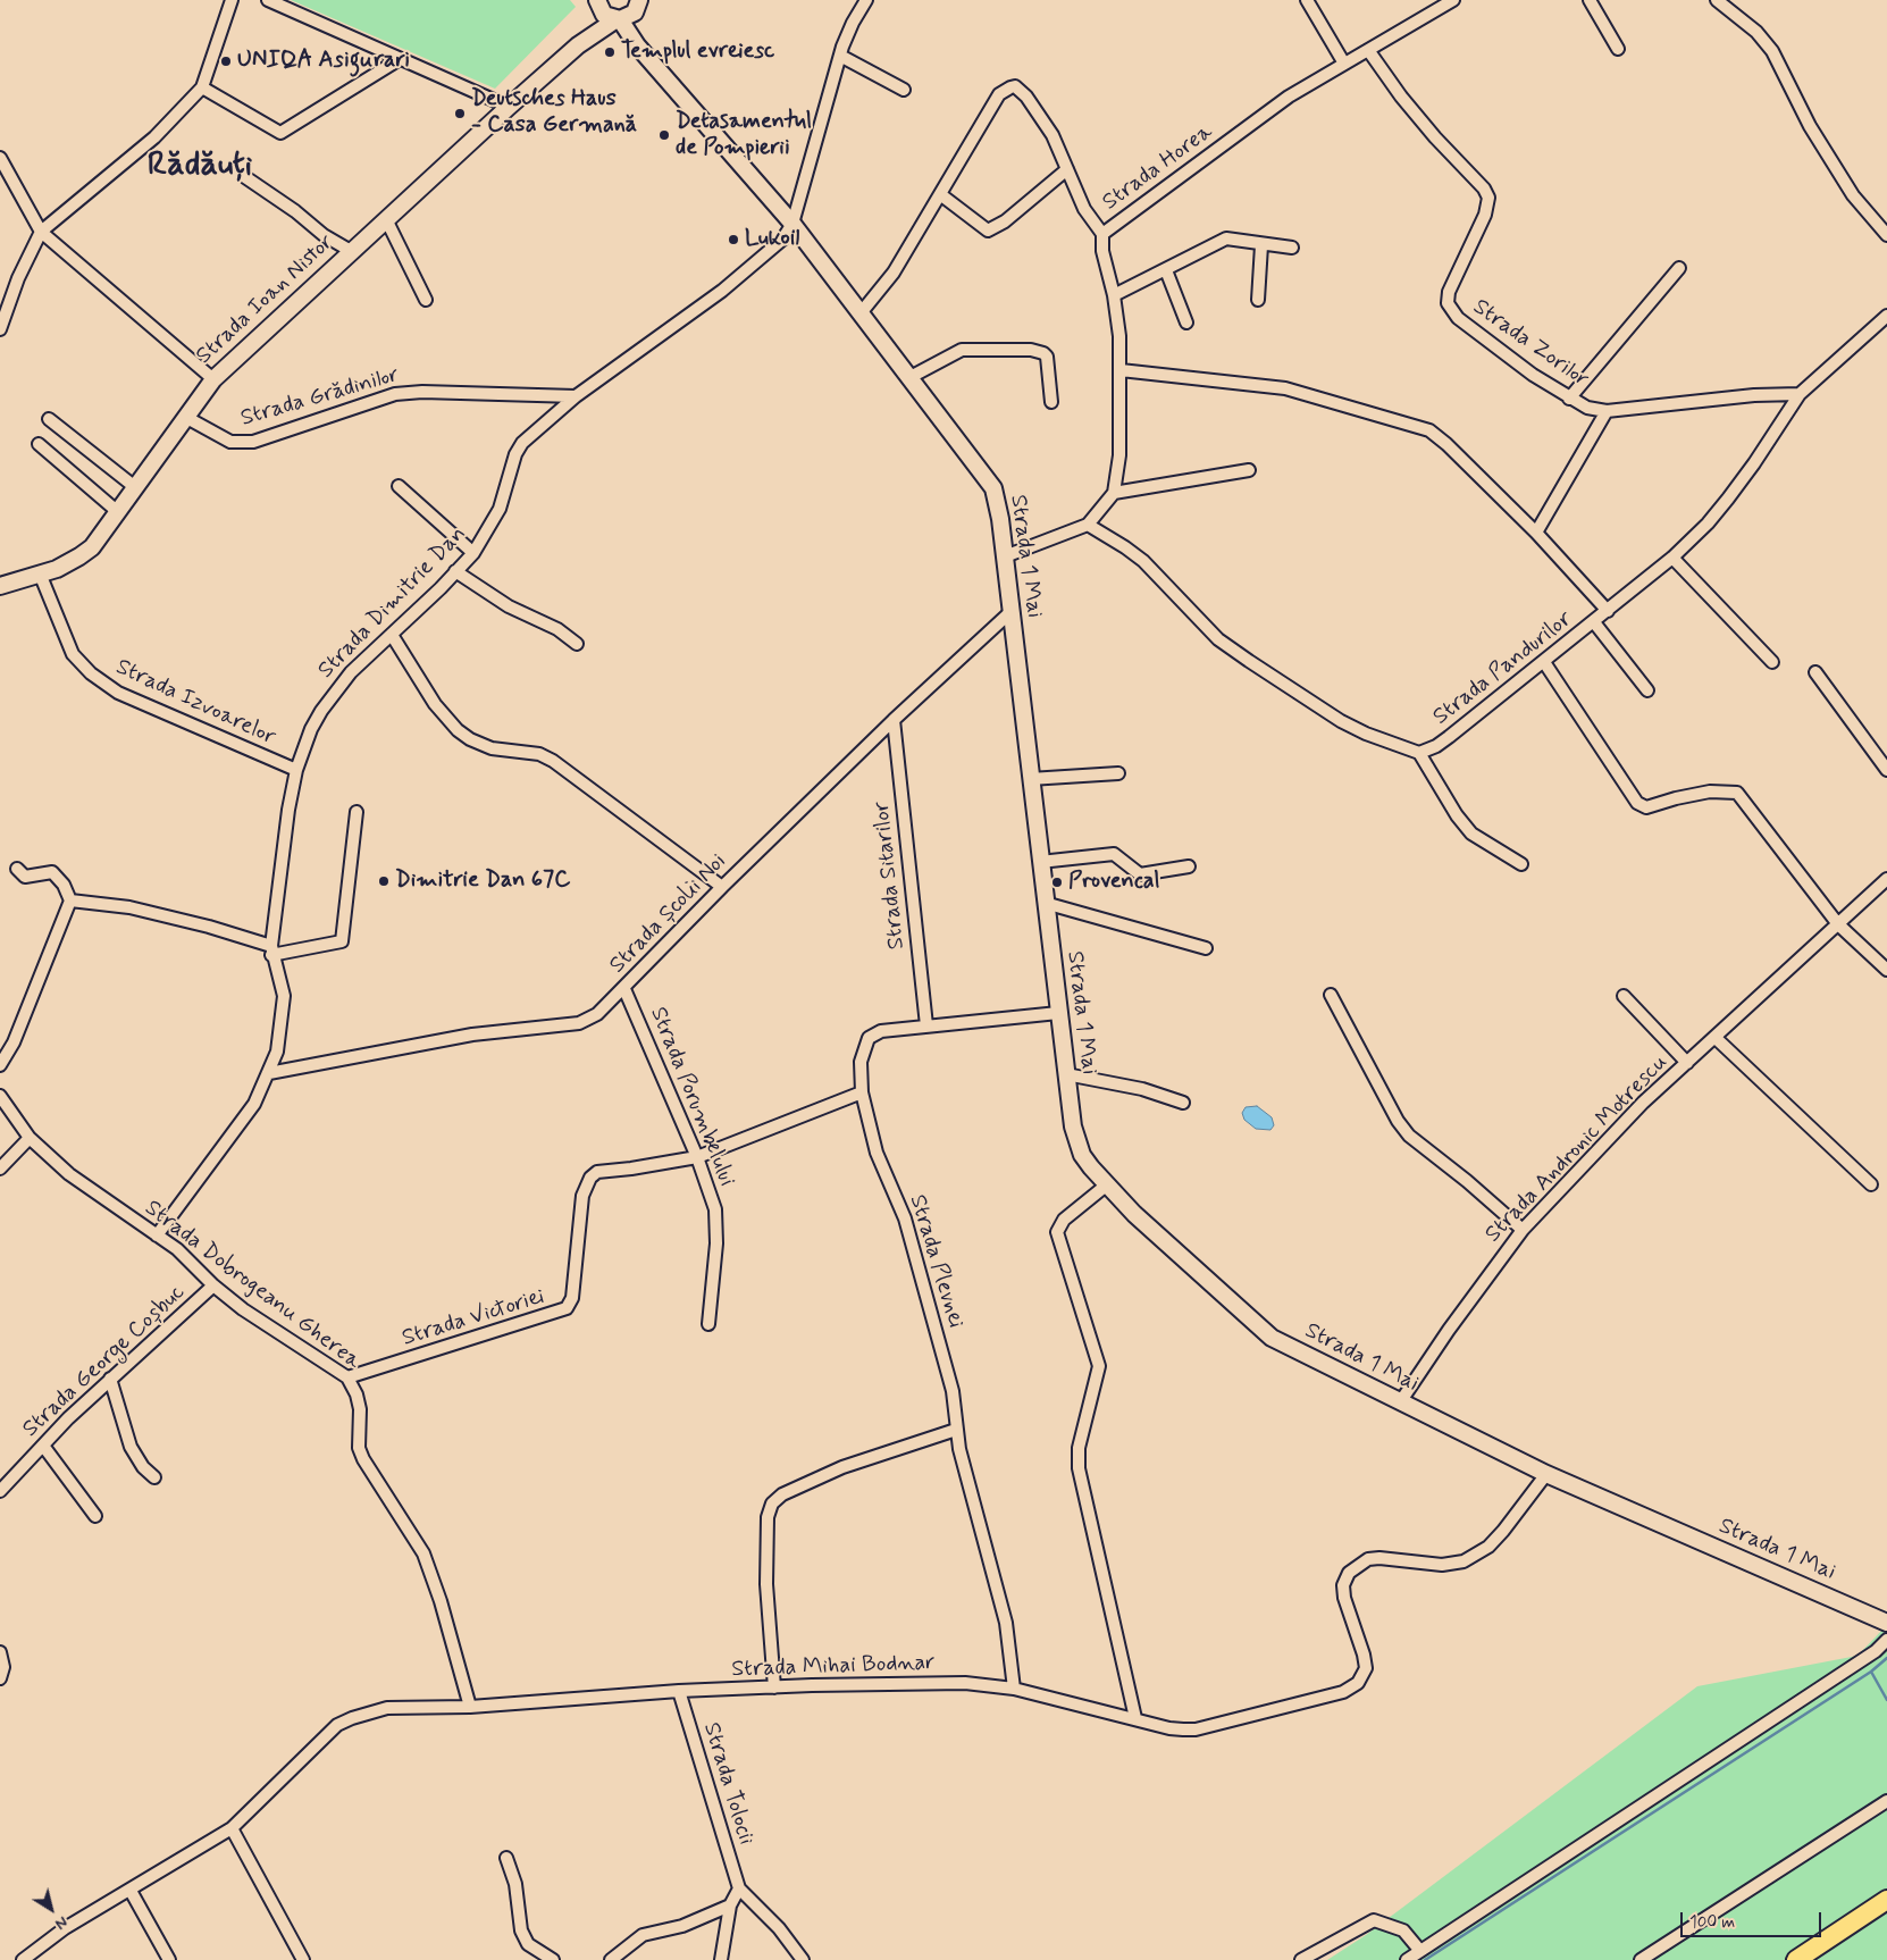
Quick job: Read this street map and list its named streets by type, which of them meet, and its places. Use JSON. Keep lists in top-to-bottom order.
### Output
{
  "streets": {
    "main road": ["Strada Ioan Nistor", "Strada 1 Mai"],
    "street": [
      "Strada Horea",
      "Strada Zorilor",
      "Strada Grădinilor",
      "Strada Dimitrie Dan",
      "Strada Pandurilor",
      "Strada Izvoarelor",
      "Strada Sitarilor",
      "Strada Școlii Noi",
      "Strada Porumbelului",
      "Strada Andronic Motrescu",
      "Strada Plevnei",
      "Strada Dobrogeanu Gherea",
      "Strada Victoriei",
      "Strada George Coșbuc",
      "Strada Mihai Bodnar",
      "Strada Tolocii"
    ]
  },
  "crossings": [
    ["Strada Horea", "Strada Zorilor"],
    ["Strada Ioan Nistor", "Strada Grădinilor"],
    ["Strada Ioan Nistor", "Strada 1 Mai"],
    ["Strada Ioan Nistor", "Strada Izvoarelor"],
    ["Strada Zorilor", "Strada Pandurilor"],
    ["Strada Grădinilor", "Strada Dimitrie Dan"],
    ["Strada 1 Mai", "Strada Dimitrie Dan"],
    ["Strada 1 Mai", "Strada Școlii Noi"],
    ["Strada 1 Mai", "Strada Andronic Motrescu"],
    ["Strada 1 Mai", "Strada Plevnei"],
    ["Strada 1 Mai", "Strada Mihai Bodnar"],
    ["Strada Dimitrie Dan", "Strada Izvoarelor"],
    ["Strada Dimitrie Dan", "Strada Școlii Noi"],
    ["Strada Dimitrie Dan", "Strada Dobrogeanu Gherea"],
    ["Strada Sitarilor", "Strada Școlii Noi"],
    ["Strada Sitarilor", "Strada Plevnei"],
    ["Strada Școlii Noi", "Strada Porumbelului"],
    ["Strada Porumbelului", "Strada Victoriei"],
    ["Strada Plevnei", "Strada Victoriei"],
    ["Strada Plevnei", "Strada Mihai Bodnar"],
    ["Strada Dobrogeanu Gherea", "Strada Victoriei"],
    ["Strada Dobrogeanu Gherea", "Strada George Coșbuc"],
    ["Strada Dobrogeanu Gherea", "Strada Mihai Bodnar"],
    ["Strada Mihai Bodnar", "Strada Tolocii"]
  ],
  "districts": ["Rădăuți"],
  "places": [
    "Templul evreiesc",
    "UNIQA Asigurari",
    "Deutsches Haus - Casa Germană",
    "Detasamentul de Pompierii",
    "Lukoil",
    "Dimitrie Dan 67C",
    "Provencal"
  ],
  "scale_bar": "100 m",
  "north": "bottom right"
}
